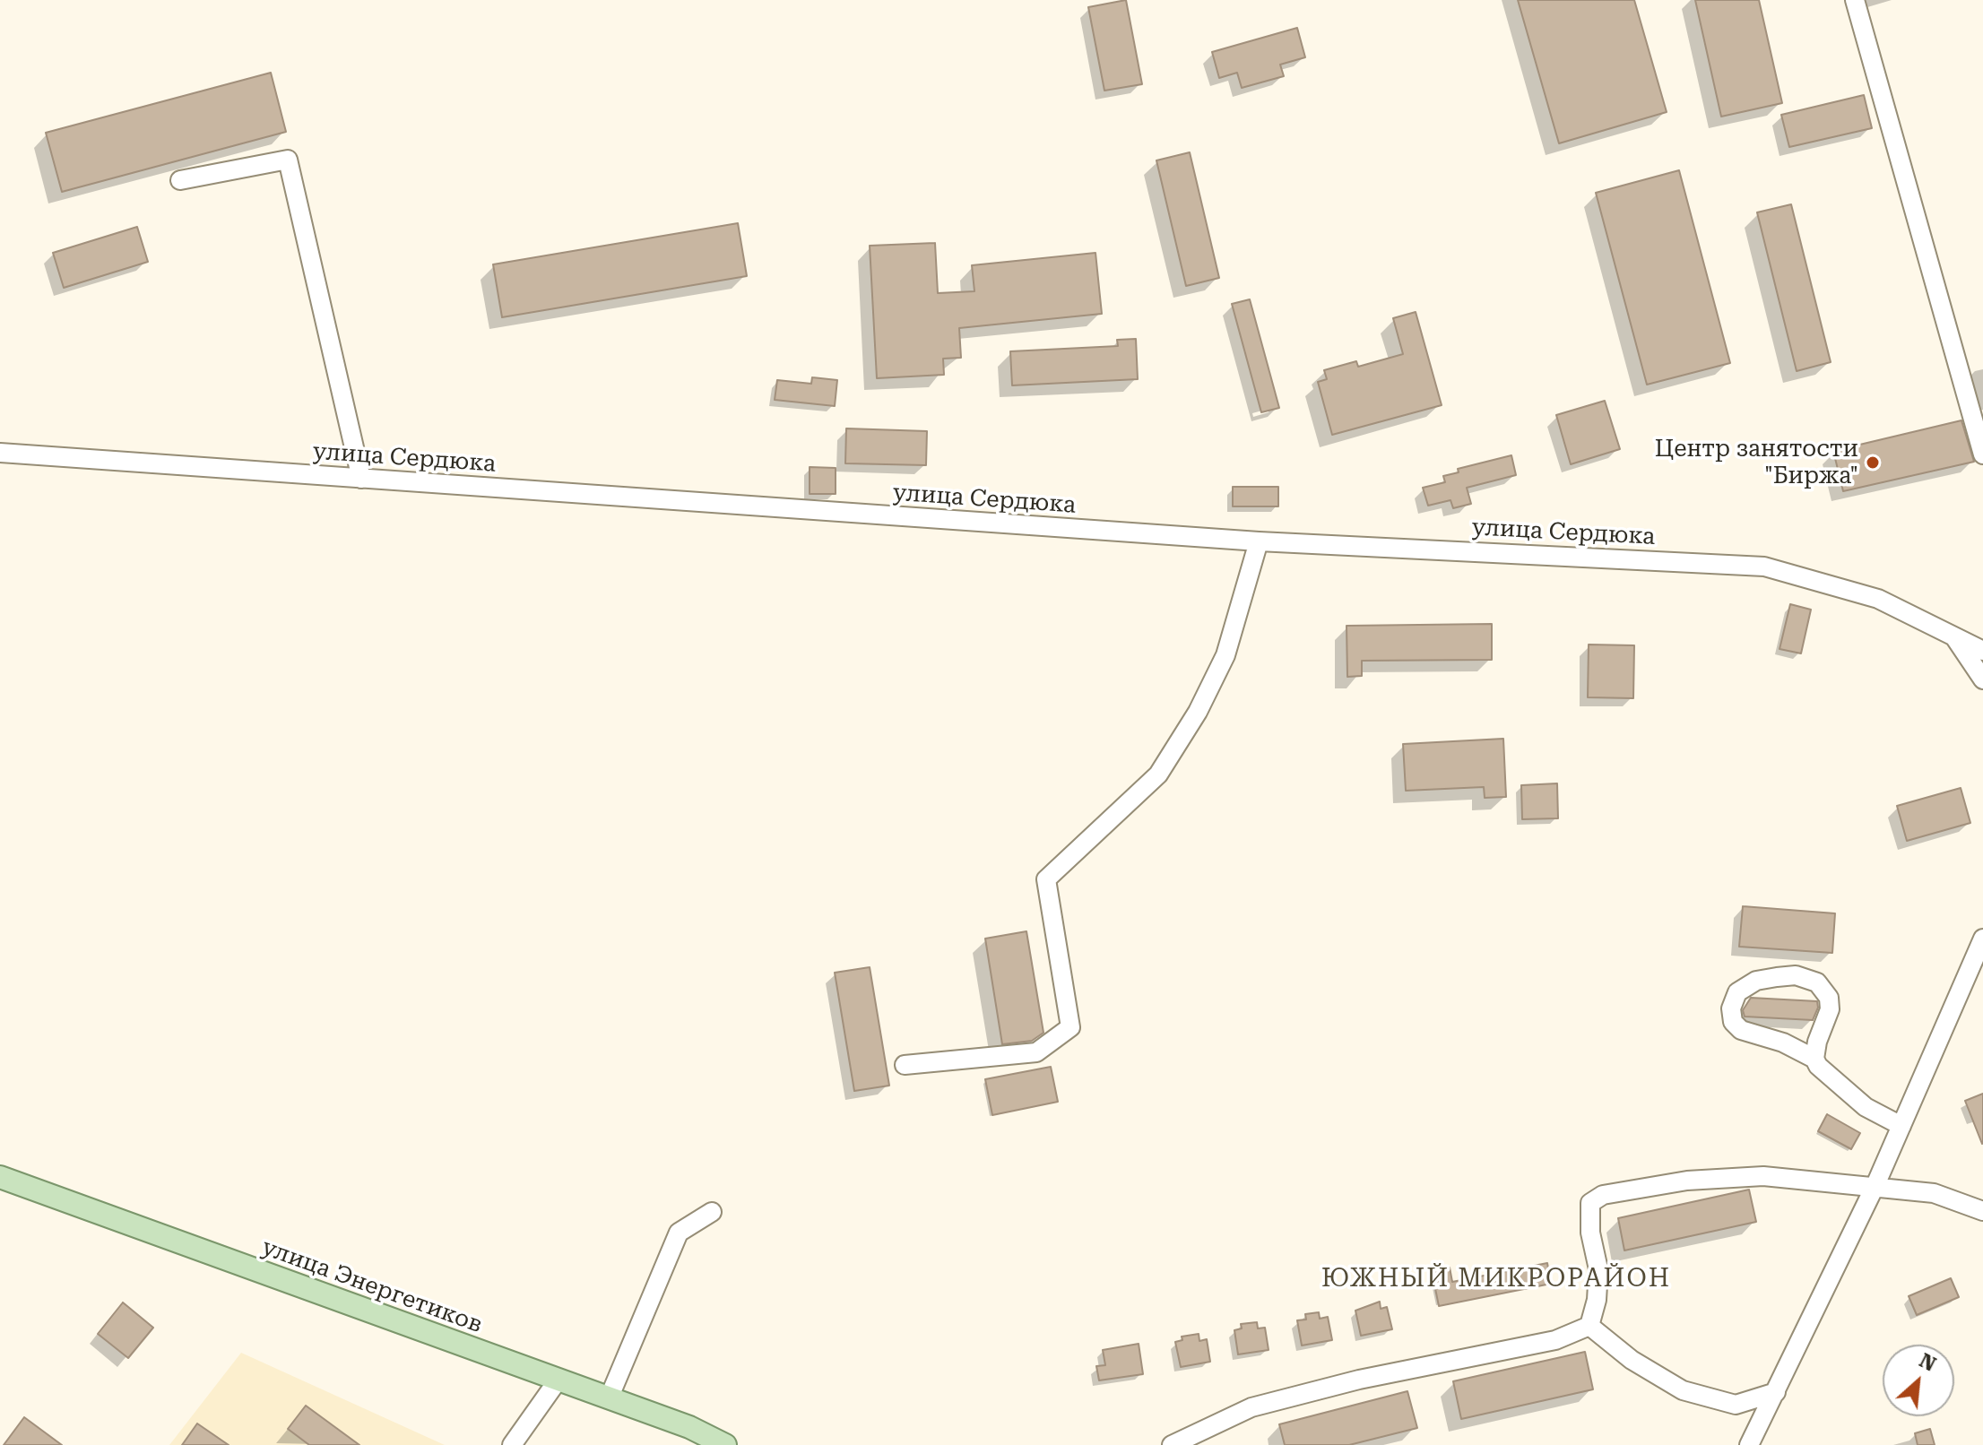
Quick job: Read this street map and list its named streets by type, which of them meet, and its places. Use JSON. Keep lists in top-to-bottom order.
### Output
{
  "streets": {
    "main road": ["улица Энергетиков"],
    "street": ["улица Сердюка"]
  },
  "districts": ["ЮЖНЫЙ МИКРОРАЙОН"],
  "places": ["Центр занятости \"Биржа\""],
  "north": "top right"
}
